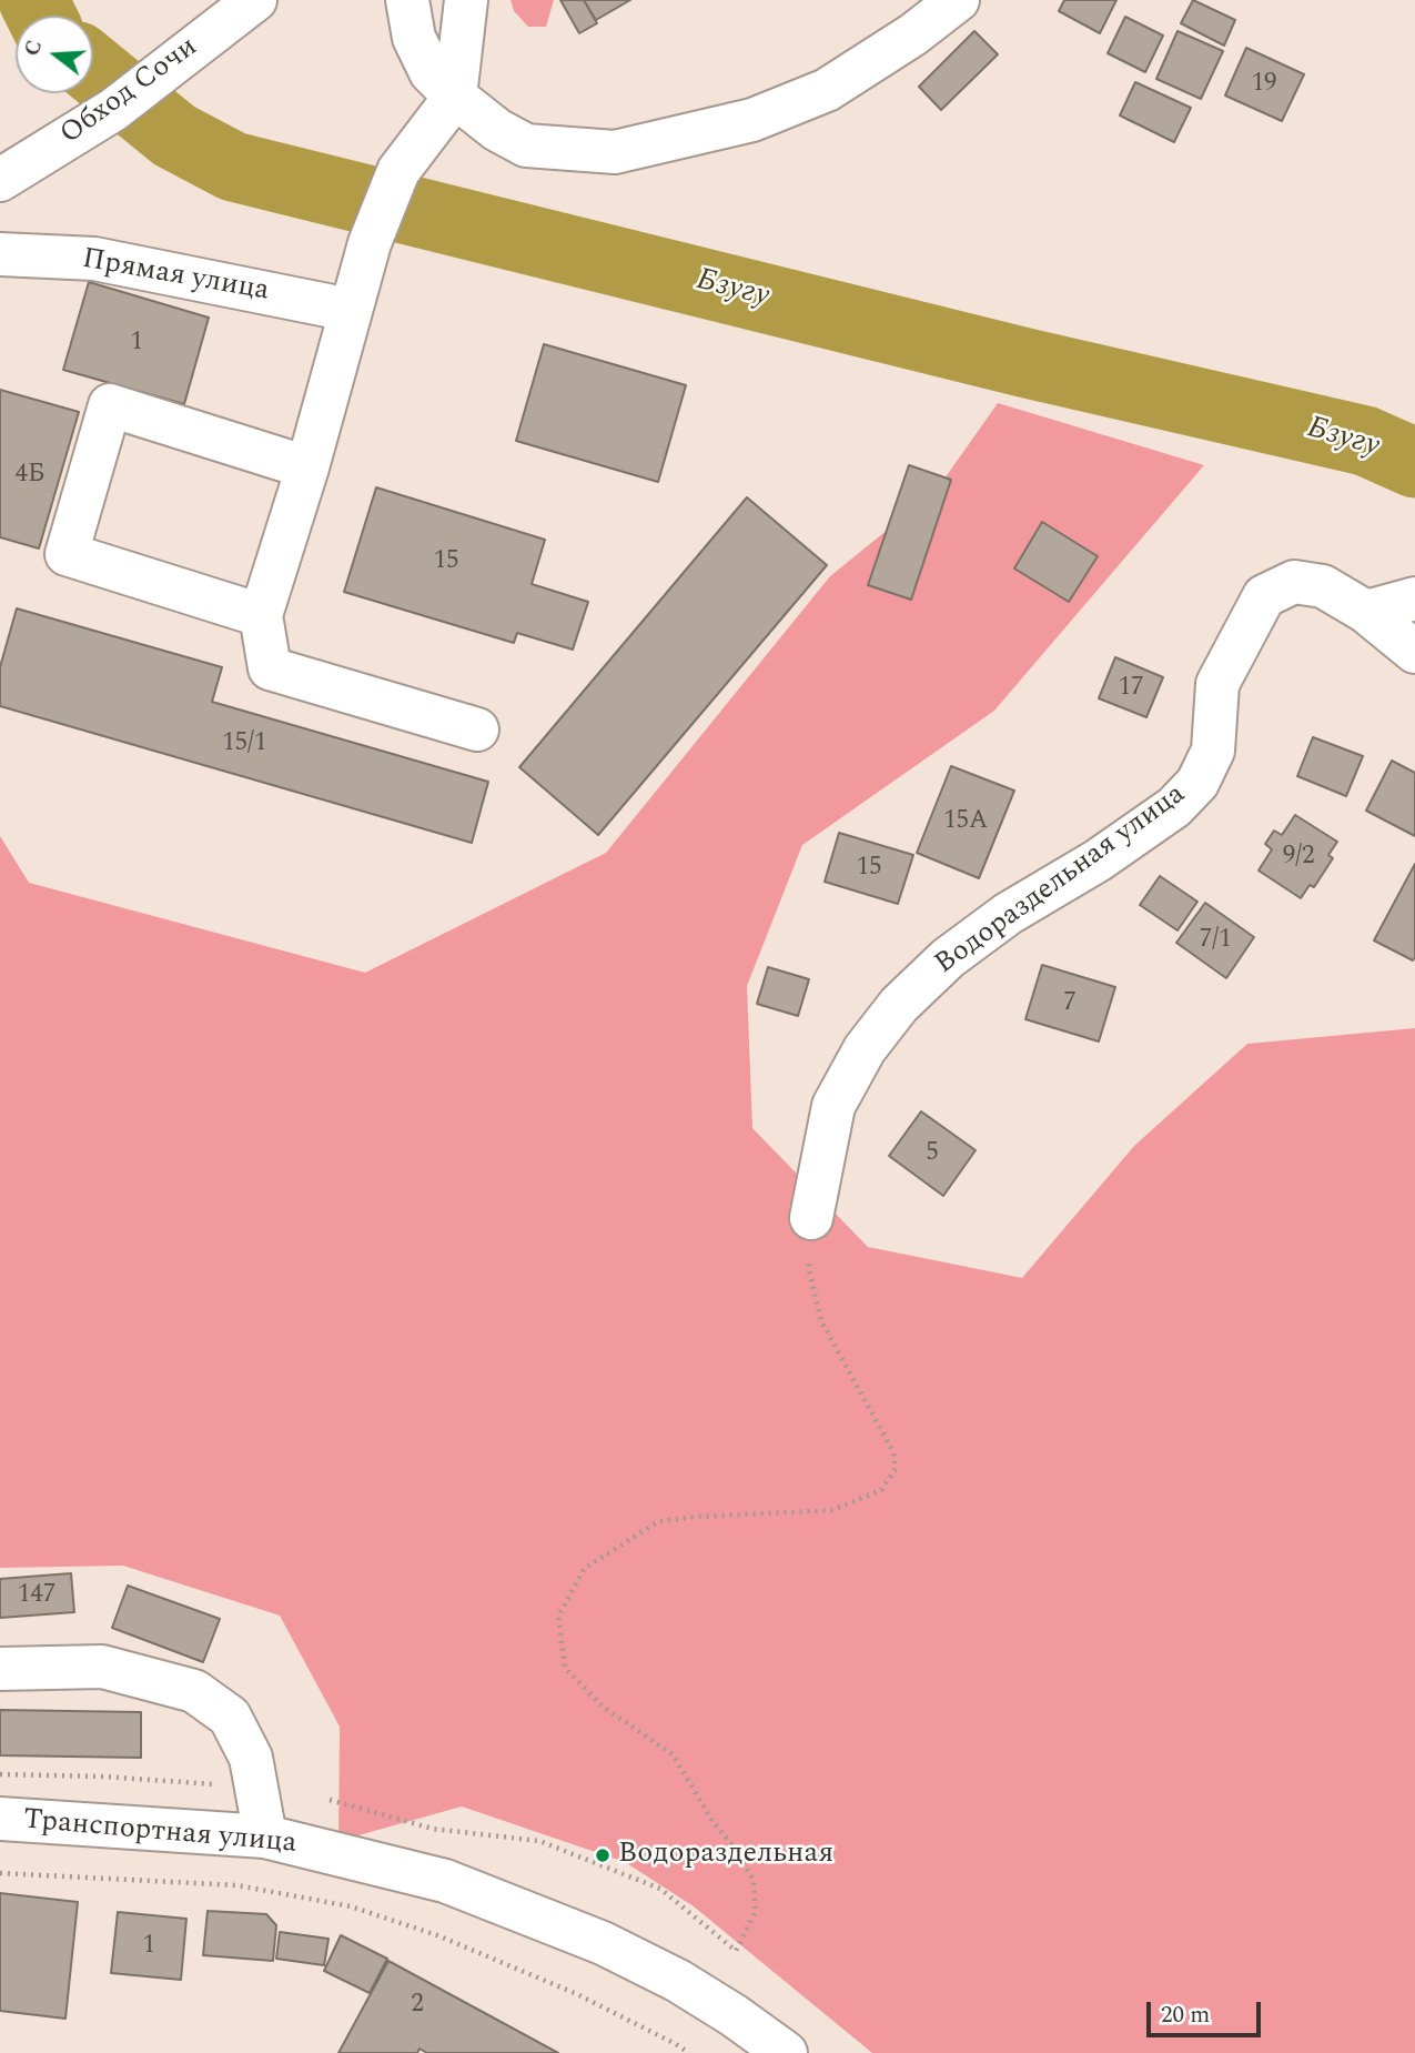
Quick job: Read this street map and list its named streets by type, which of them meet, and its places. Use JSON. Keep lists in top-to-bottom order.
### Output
{
  "streets": {
    "main road": [
      "Обход Сочи",
      "Прямая улица",
      "Водораздельная улица",
      "Транспортная улица"
    ]
  },
  "water": ["Бзугу"],
  "places": ["Водораздельная"],
  "house_numbers": [
    "19",
    "1",
    "4Б",
    "15",
    "17",
    "15/1",
    "15А",
    "9/2",
    "15",
    "7/1",
    "7",
    "5",
    "147",
    "1",
    "2"
  ],
  "scale_bar": "20 m",
  "north": "left"
}
